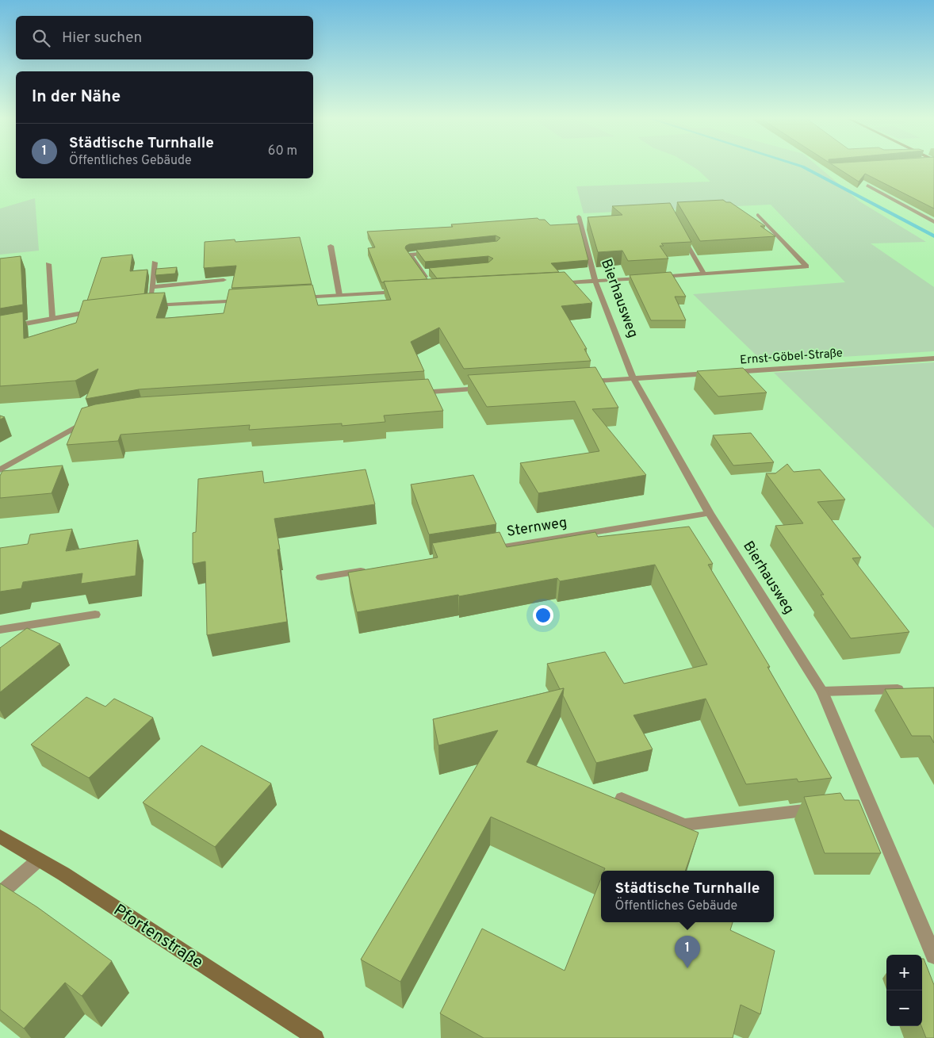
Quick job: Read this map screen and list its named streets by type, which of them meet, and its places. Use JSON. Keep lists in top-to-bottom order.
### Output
{
  "streets": {
    "street": [
      "Bierhausweg",
      "Ernst-Göbel-Straße",
      "Sternweg",
      "Pfortenstraße"
    ]
  },
  "crossings": [
    ["Bierhausweg", "Sternweg"]
  ],
  "page": {
    "search": "Hier suchen",
    "heading": "In der Nähe",
    "list": [
      {
        "mark": "1",
        "name": "Städtische Turnhalle",
        "note": "Öffentliches Gebäude",
        "value": "60 m"
      }
    ],
    "popup": ["Städtische Turnhalle", "Öffentliches Gebäude"],
    "pins": "1",
    "map_buttons": ["+", "−"]
  }
}
